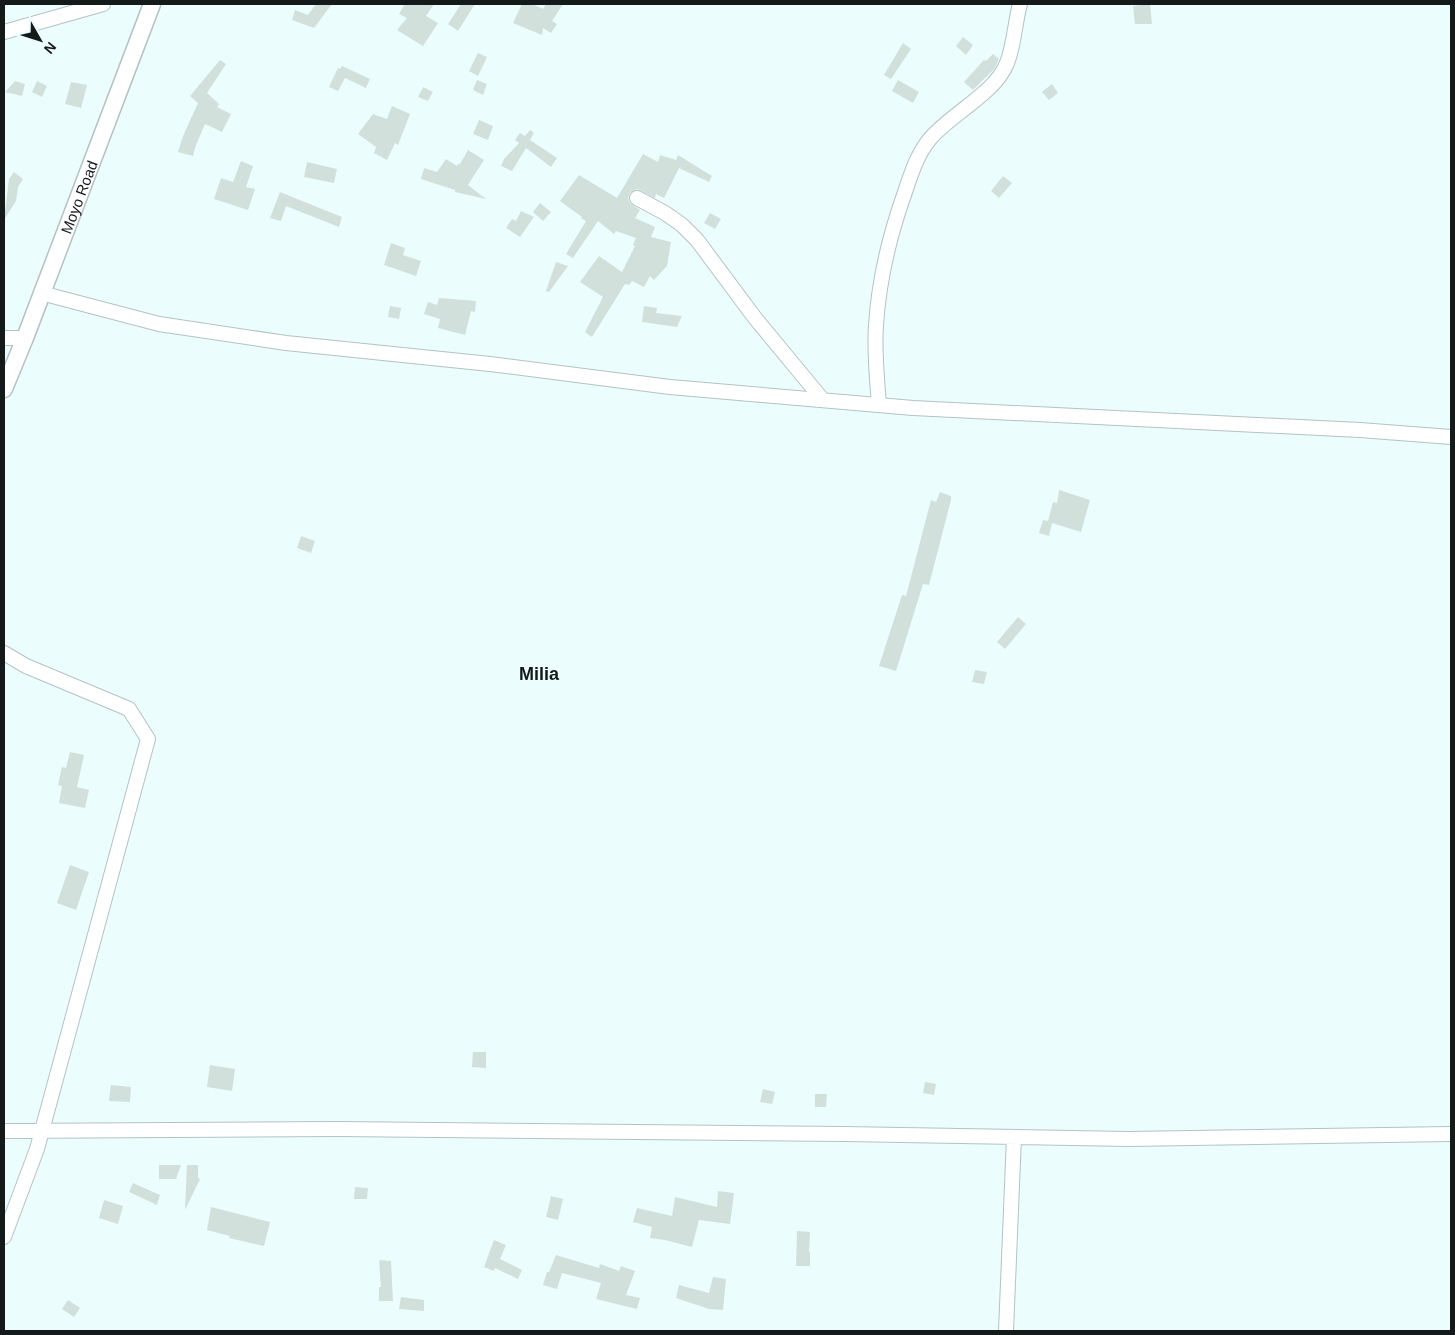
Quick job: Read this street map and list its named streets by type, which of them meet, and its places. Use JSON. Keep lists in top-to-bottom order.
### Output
{
  "streets": {
    "main road": ["Moyo Road"]
  },
  "districts": ["Milia"],
  "north": "bottom right"
}
